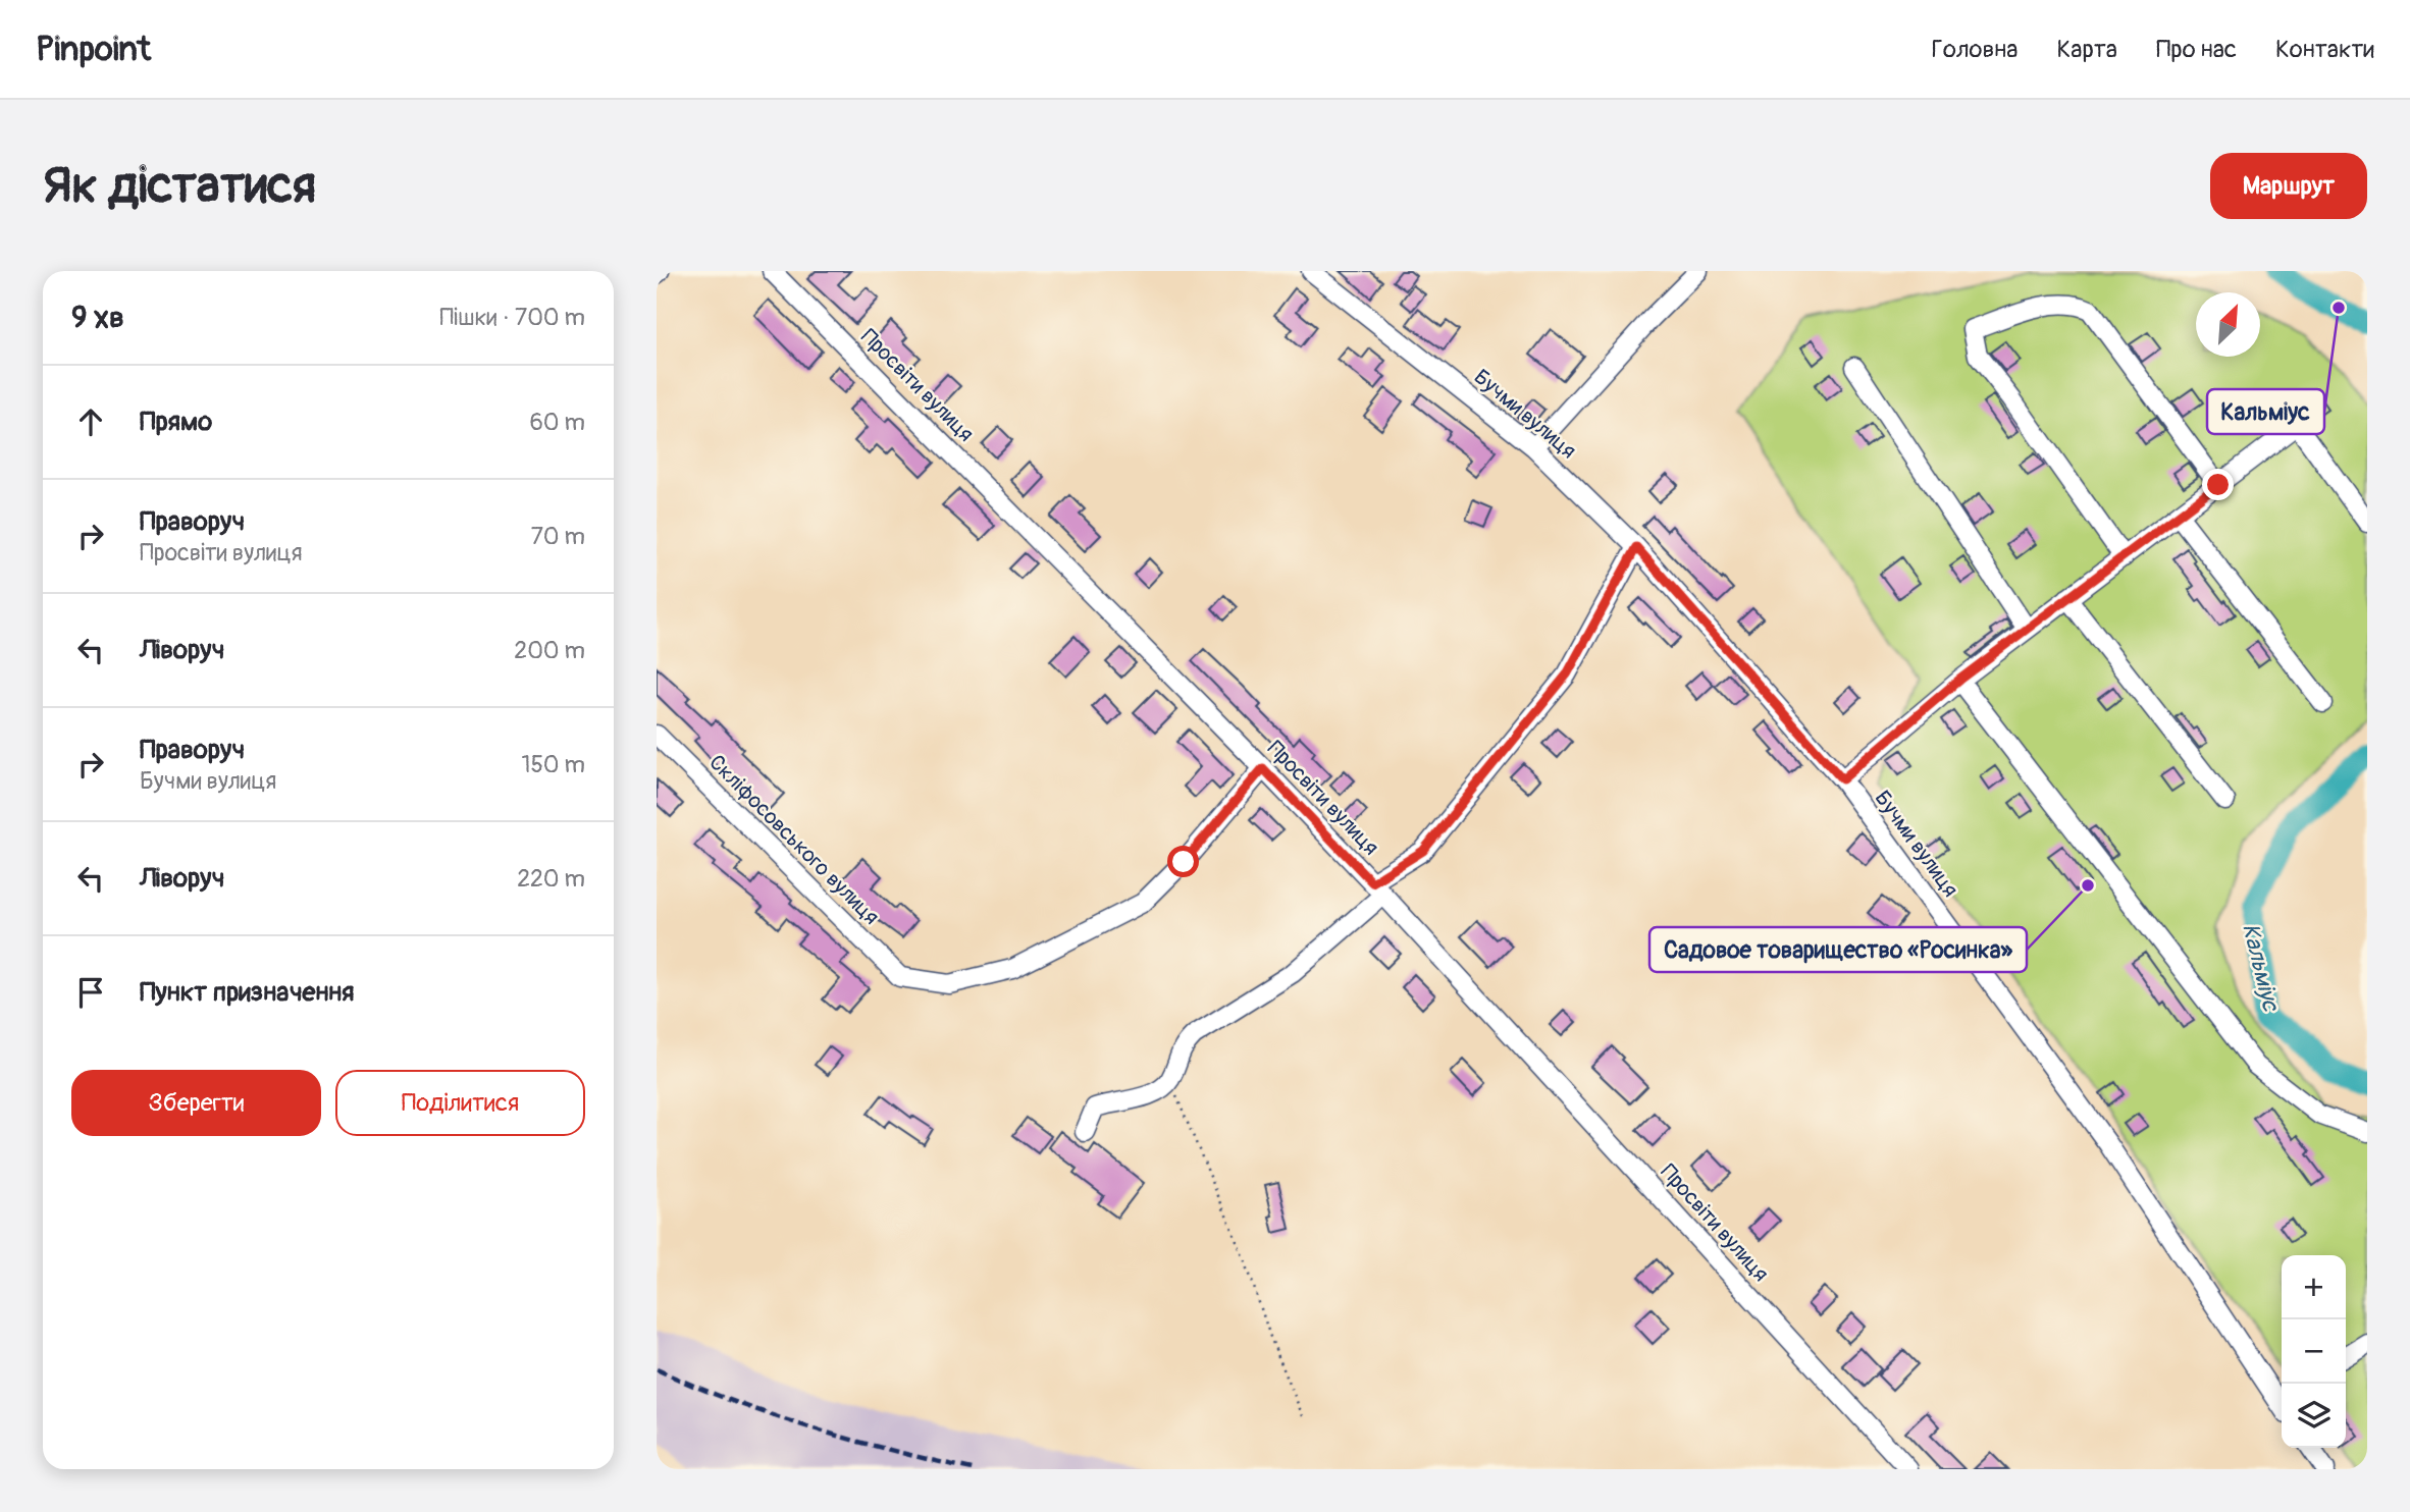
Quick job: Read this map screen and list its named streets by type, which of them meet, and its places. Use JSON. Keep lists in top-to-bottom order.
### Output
{
  "streets": {
    "street": ["Просвіти вулиця", "Бучми вулиця", "Скліфосовського вулиця"]
  },
  "crossings": [
    ["Просвіти вулиця", "Скліфосовського вулиця"]
  ],
  "water": ["Кальміус"],
  "places": ["Кальміус", "Садовое товарищество «Росинка»"],
  "north": "top right",
  "page": {
    "header": "Pinpoint",
    "nav": [
      "Головна",
      "Карта",
      "Про нас",
      "Контакти"
    ],
    "buttons": [
      "Маршрут",
      ["Зберегти", "Поділитися"]
    ],
    "title": "Як дістатися",
    "heading": ["9 хв", "Пішки · 700 m"],
    "list": [
      ["Прямо", "60 m"],
      ["Праворуч", "Просвіти вулиця", "70 m"],
      ["Ліворуч", "200 m"],
      ["Праворуч", "Бучми вулиця", "150 m"],
      ["Ліворуч", "220 m"],
      "Пункт призначення"
    ],
    "map_buttons": ["+", "−"]
  }
}
